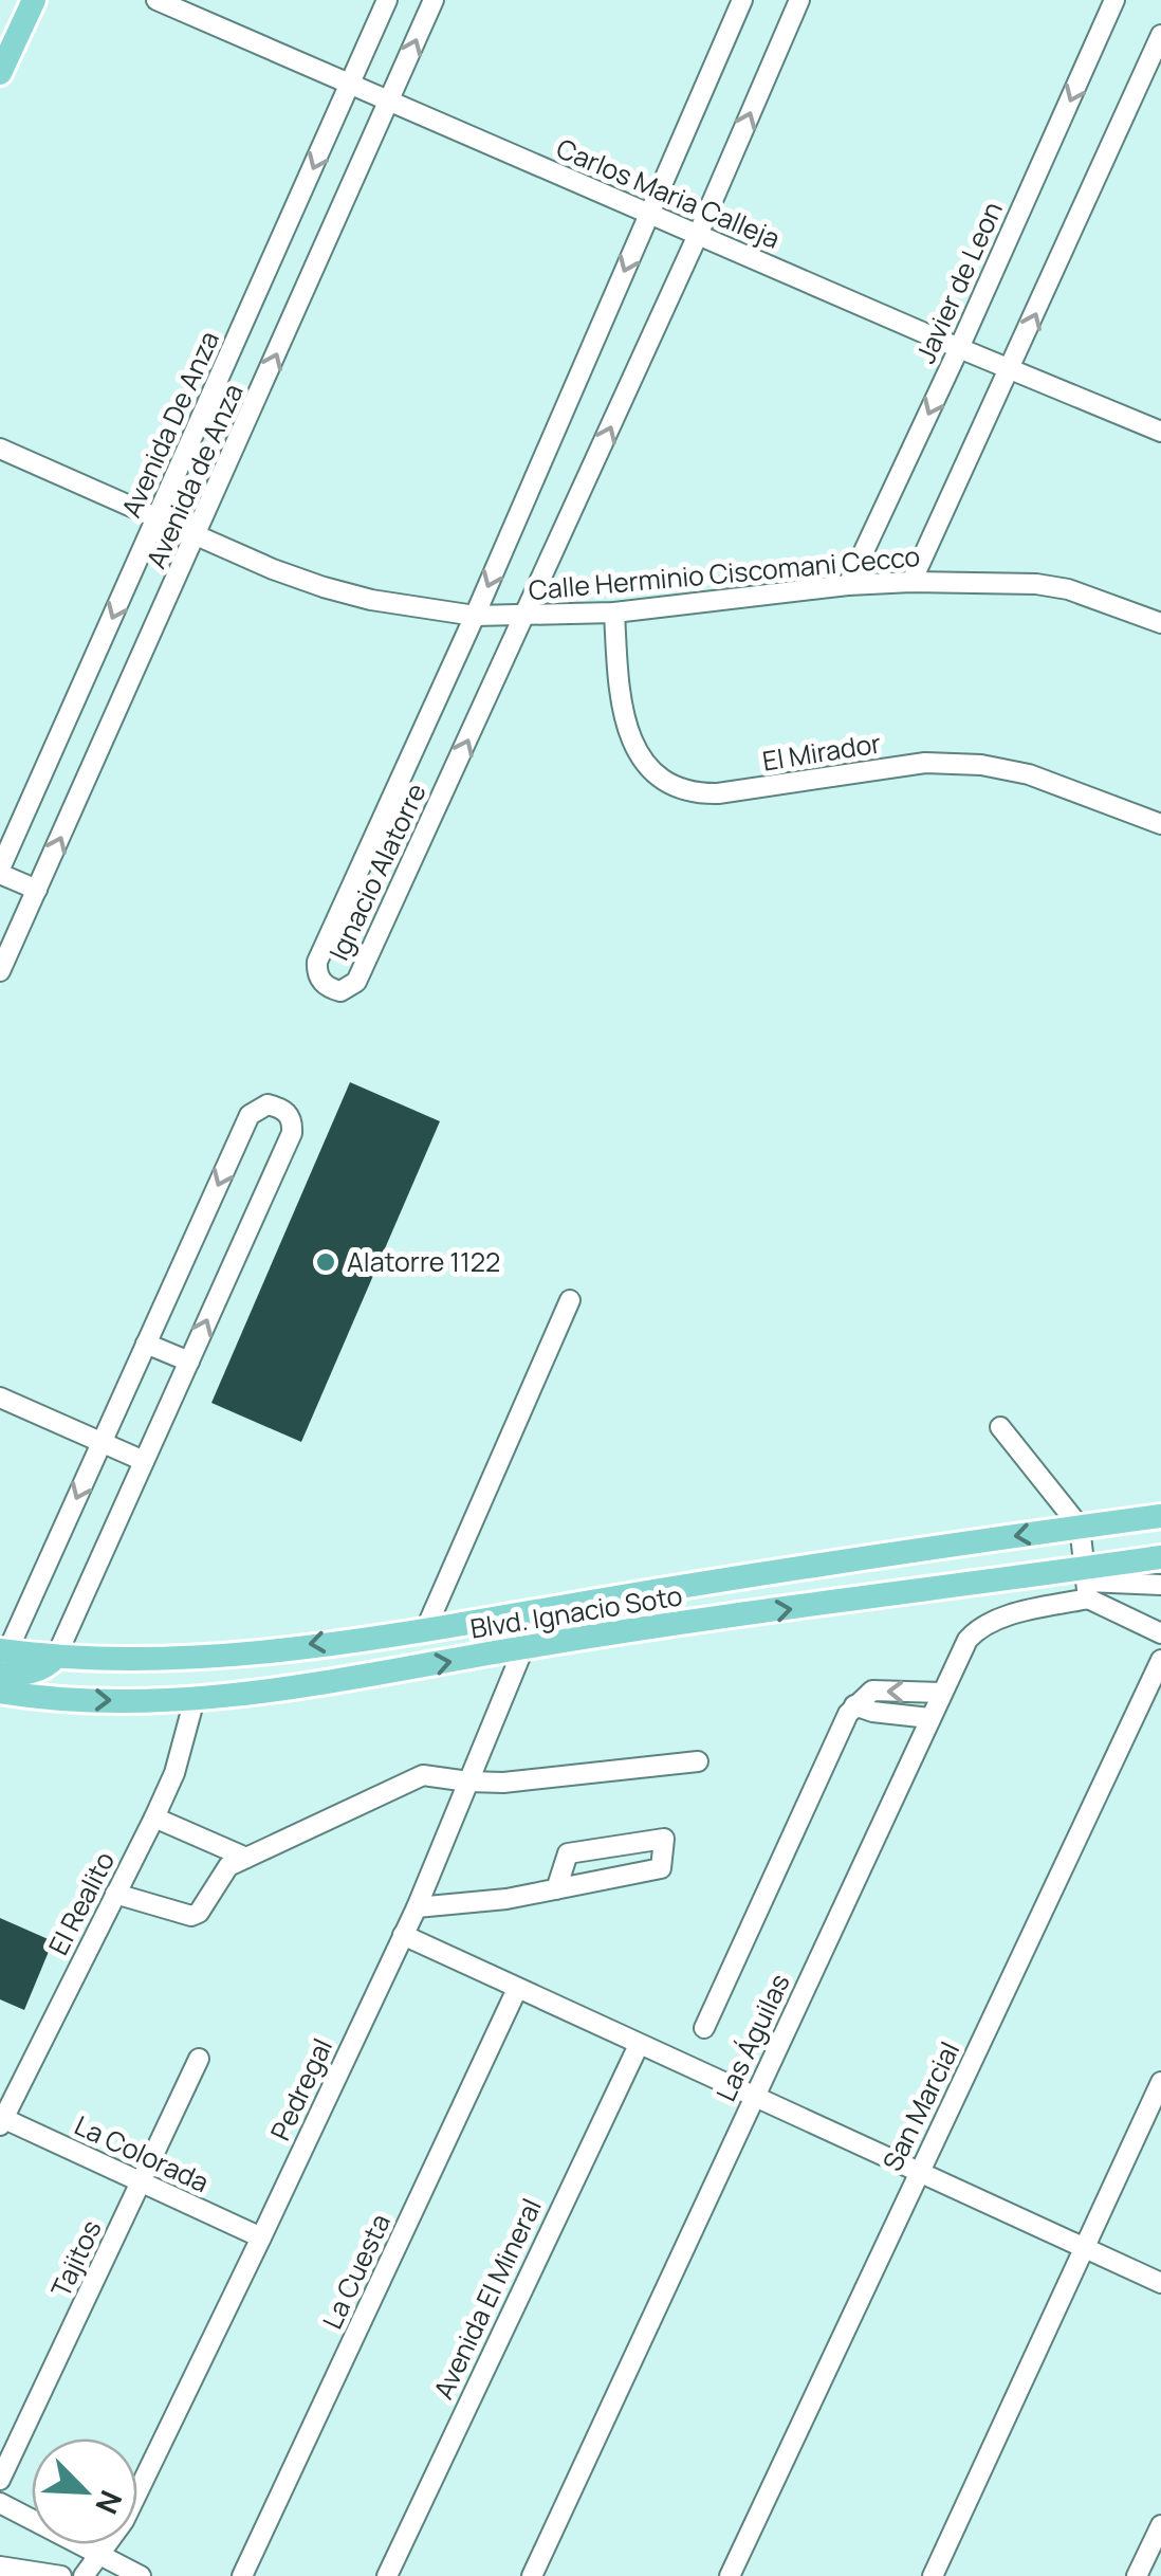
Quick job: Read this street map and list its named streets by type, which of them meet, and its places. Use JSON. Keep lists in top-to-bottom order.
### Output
{
  "streets": {
    "main road": ["Blvd. Ignacio Soto"],
    "street": [
      "Carlos Maria Calleja",
      "Javier de Leon",
      "Avenida De Anza",
      "Avenida de Anza",
      "Calle Herminio Ciscomani Cecco",
      "El Mirador",
      "Ignacio Alatorre",
      "El Realito",
      "Las Águilas",
      "Pedregal",
      "San Marcial",
      "La Colorada",
      "Tajitos",
      "La Cuesta",
      "Avenida El Mineral"
    ]
  },
  "crossings": [
    ["Carlos Maria Calleja", "Javier de Leon"],
    ["Carlos Maria Calleja", "Avenida De Anza"],
    ["Carlos Maria Calleja", "Avenida de Anza"],
    ["Carlos Maria Calleja", "Ignacio Alatorre"],
    ["Javier de Leon", "Calle Herminio Ciscomani Cecco"],
    ["Avenida De Anza", "Calle Herminio Ciscomani Cecco"],
    ["Avenida de Anza", "Calle Herminio Ciscomani Cecco"],
    ["Calle Herminio Ciscomani Cecco", "El Mirador"],
    ["Calle Herminio Ciscomani Cecco", "Ignacio Alatorre"],
    ["Blvd. Ignacio Soto", "El Realito"],
    ["Blvd. Ignacio Soto", "Las Águilas"],
    ["Blvd. Ignacio Soto", "Pedregal"],
    ["El Realito", "La Colorada"],
    ["Pedregal", "La Colorada"],
    ["La Colorada", "Tajitos"]
  ],
  "one_way": ["Avenida De Anza", "Avenida de Anza"],
  "places": ["Alatorre 1122"],
  "north": "bottom right"
}
